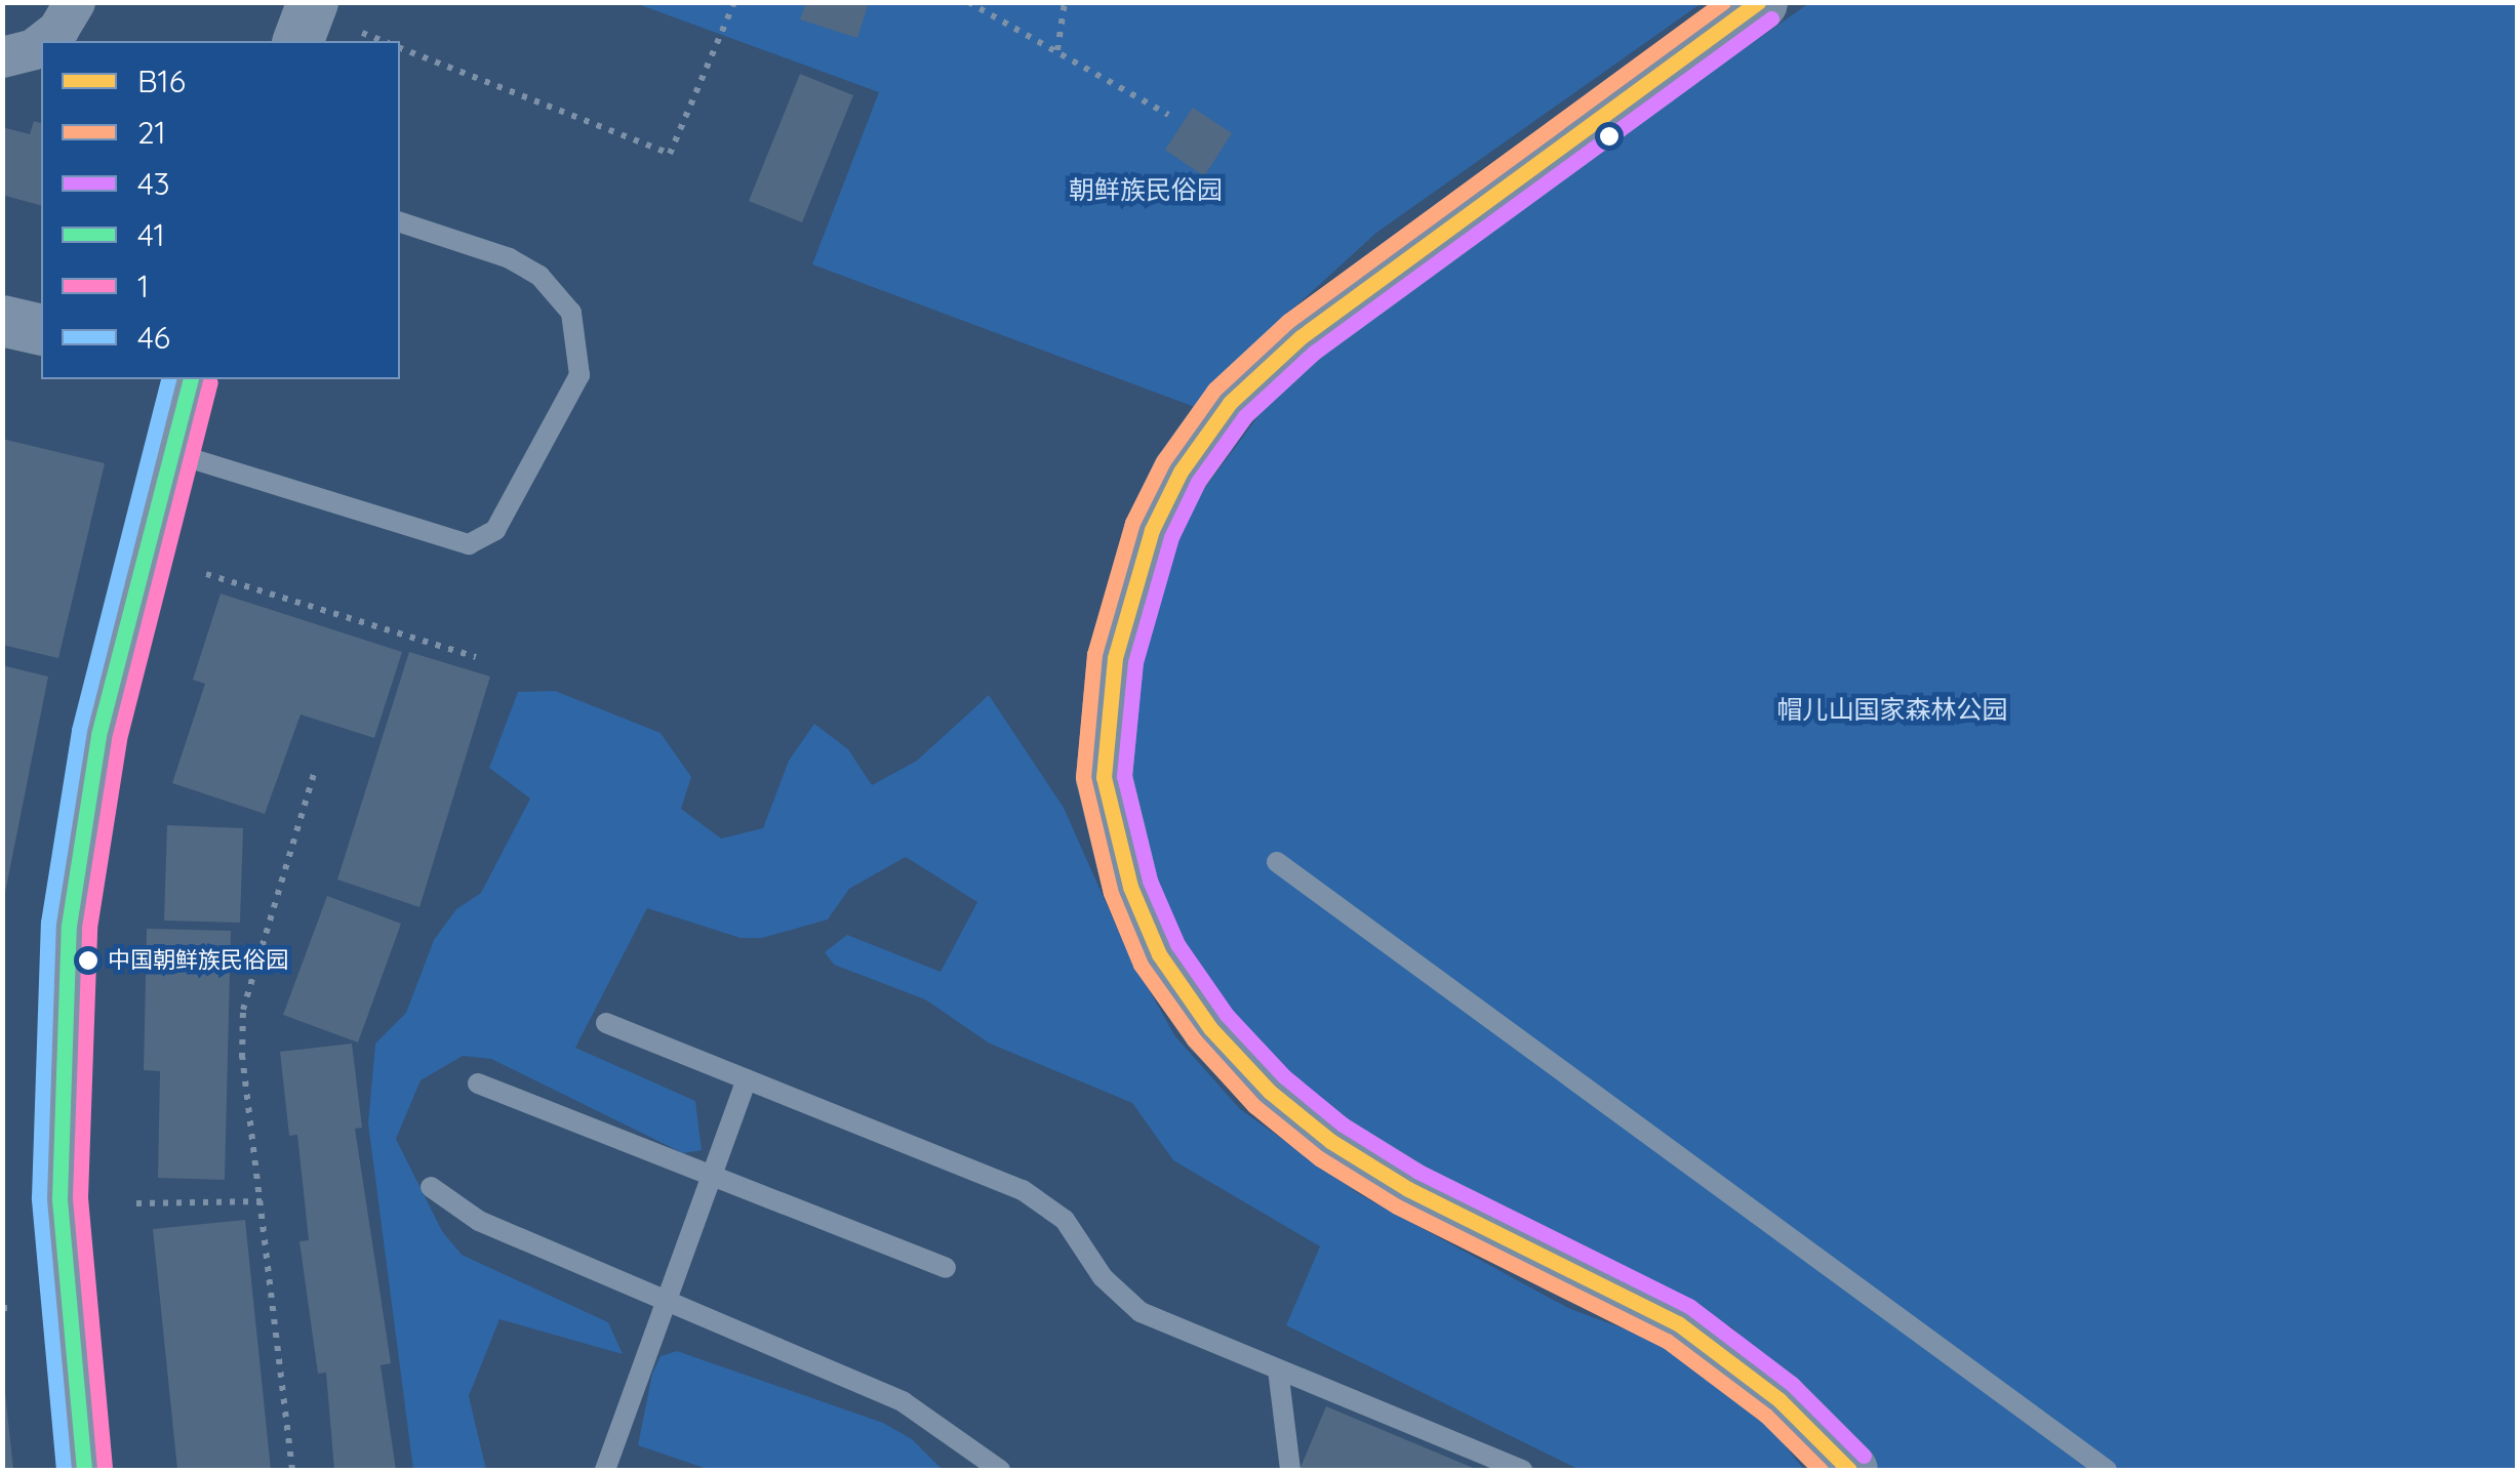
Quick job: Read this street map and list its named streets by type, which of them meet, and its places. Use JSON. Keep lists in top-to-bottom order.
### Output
{
  "parks": ["朝鲜族民俗园", "帽儿山国家森林公园"],
  "places": ["中国朝鲜族民俗园"],
  "lines": [
    "transit line B16",
    "transit line 21",
    "transit line 43",
    "transit line 41",
    "transit line 46",
    "transit line 1"
  ],
  "legend": [
    "B16",
    "21",
    "43",
    "41",
    "1",
    "46"
  ]
}
